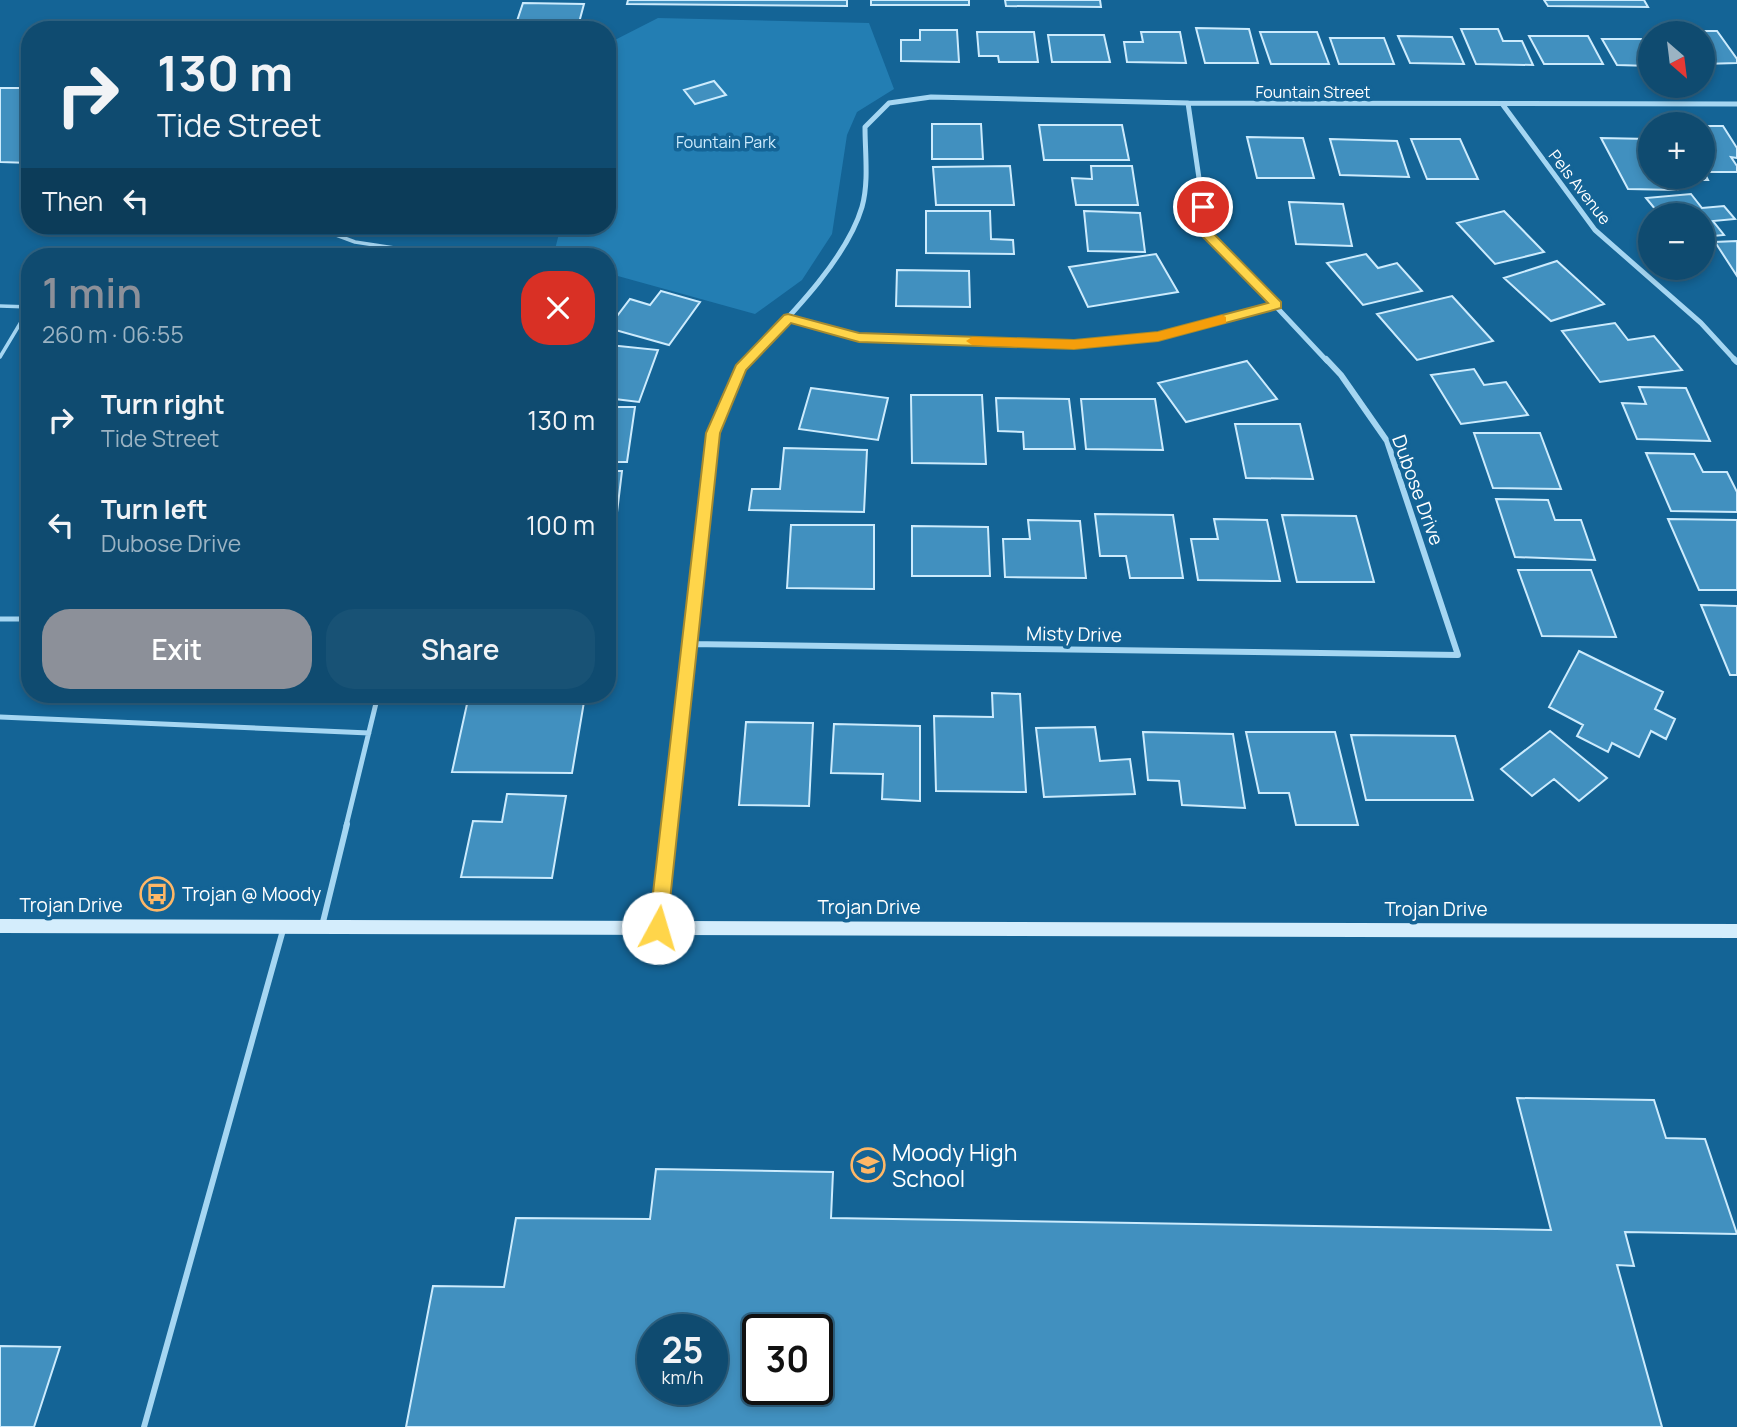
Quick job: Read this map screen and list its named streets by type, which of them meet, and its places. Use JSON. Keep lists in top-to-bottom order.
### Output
{
  "streets": {
    "street": [
      "Fountain Street",
      "Pels Avenue",
      "Dubose Drive",
      "Misty Drive",
      "Trojan Drive"
    ]
  },
  "crossings": [
    ["Fountain Street", "Pels Avenue"],
    ["Fountain Street", "Dubose Drive"],
    ["Dubose Drive", "Misty Drive"]
  ],
  "parks": ["Fountain Park"],
  "places": {
    "bus stop": ["Trojan @ Moody"],
    "school or university": ["Moody High School"]
  },
  "north": "bottom right",
  "page": {
    "map_buttons": ["+", "−"],
    "turn": ["130 m", "Tide Street"],
    "then": "Then",
    "heading": ["1 min", "260 m · 06:55"],
    "list": [
      {
        "name": "Turn right",
        "note": "Tide Street",
        "value": "130 m"
      },
      {
        "name": "Turn left",
        "note": "Dubose Drive",
        "value": "100 m"
      }
    ],
    "buttons": ["Exit", "Share"],
    "speed": "25 km/h",
    "limit": "30"
  }
}
